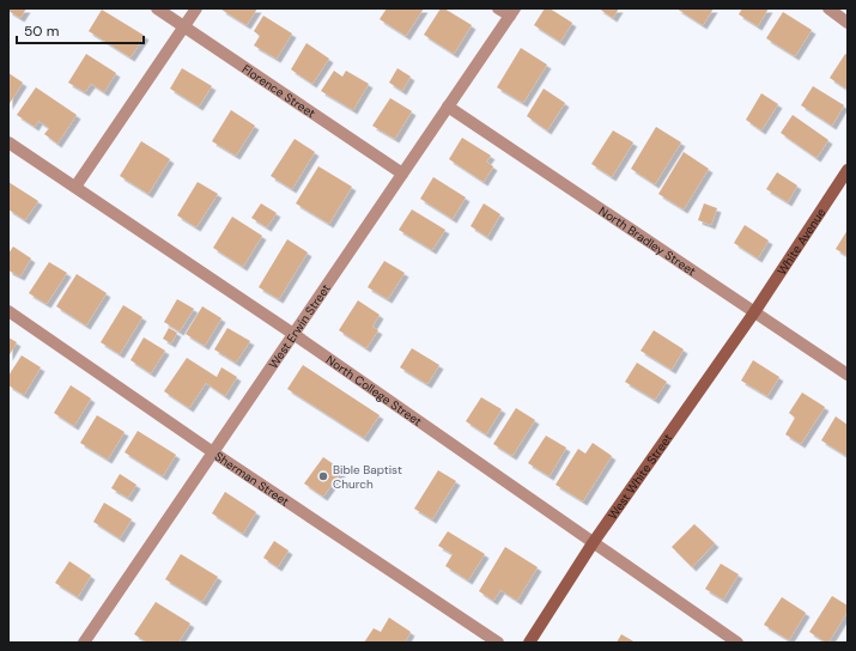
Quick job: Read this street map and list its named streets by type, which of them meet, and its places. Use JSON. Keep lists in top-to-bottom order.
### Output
{
  "streets": {
    "street": [
      "Florence Street",
      "North Bradley Street",
      "White Avenue",
      "West Erwin Street",
      "North College Street",
      "West White Street",
      "Sherman Street"
    ]
  },
  "crossings": [
    ["Florence Street", "West Erwin Street"],
    ["North Bradley Street", "White Avenue"],
    ["North Bradley Street", "West Erwin Street"],
    ["North Bradley Street", "West White Street"],
    ["White Avenue", "West White Street"],
    ["West Erwin Street", "North College Street"],
    ["West Erwin Street", "Sherman Street"],
    ["North College Street", "West White Street"]
  ],
  "places": ["Bible Baptist Church"],
  "scale_bar": "50 m"
}
